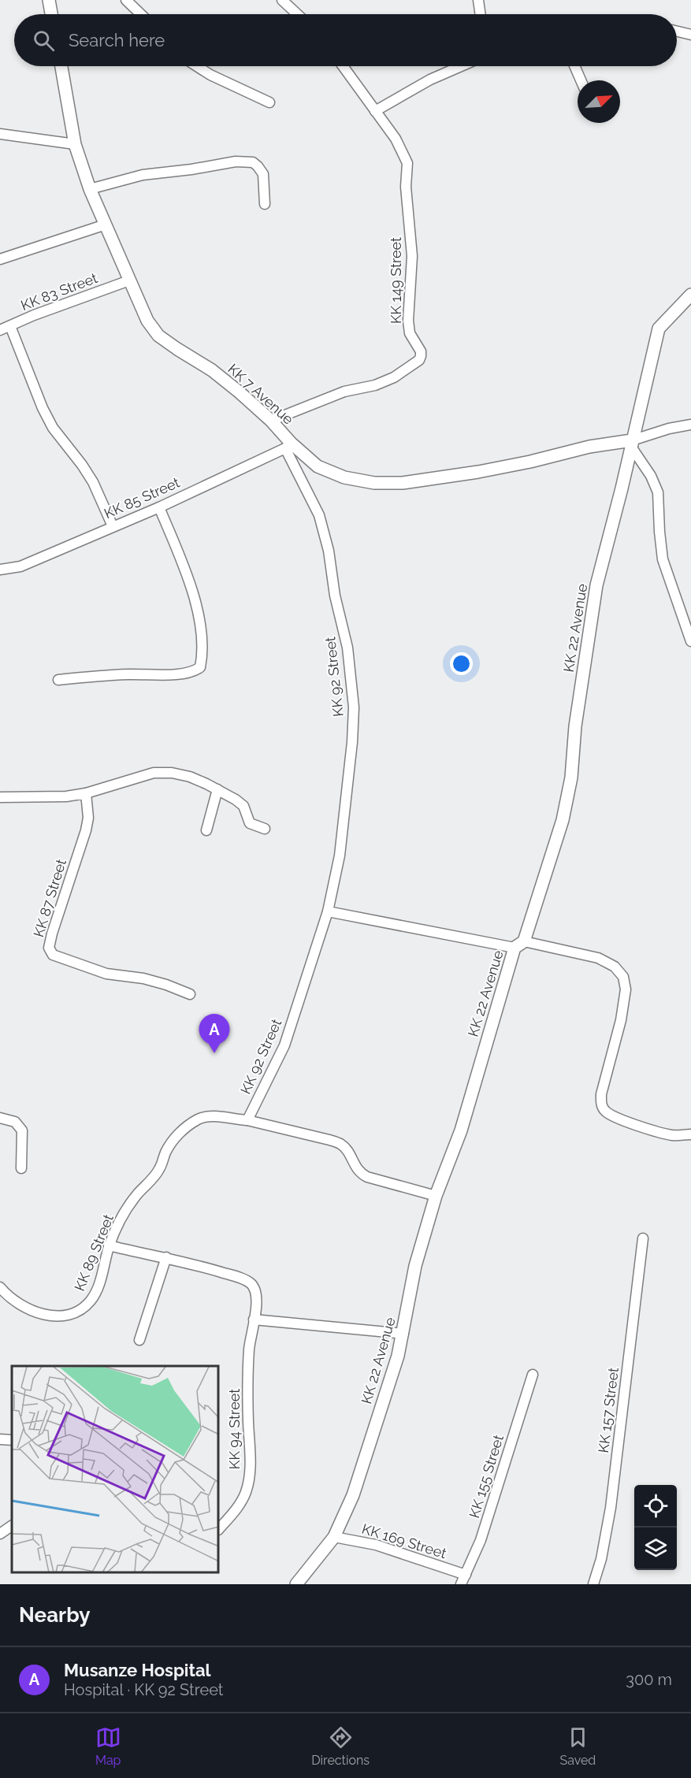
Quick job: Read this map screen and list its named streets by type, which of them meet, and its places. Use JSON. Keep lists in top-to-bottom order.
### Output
{
  "streets": {
    "street": [
      "KK 149 Street",
      "KK 83 Street",
      "KK 7 Avenue",
      "KK 85 Street",
      "KK 22 Avenue",
      "KK 92 Street",
      "KK 87 Street",
      "KK 89 Street",
      "KK 157 Street",
      "KK 94 Street",
      "KK 155 Street",
      "KK 169 Street"
    ]
  },
  "crossings": [
    ["KK 149 Street", "KK 7 Avenue"],
    ["KK 83 Street", "KK 7 Avenue"],
    ["KK 7 Avenue", "KK 85 Street"],
    ["KK 7 Avenue", "KK 22 Avenue"],
    ["KK 7 Avenue", "KK 92 Street"],
    ["KK 85 Street", "KK 92 Street"],
    ["KK 22 Avenue", "KK 169 Street"],
    ["KK 92 Street", "KK 89 Street"],
    ["KK 89 Street", "KK 94 Street"],
    ["KK 155 Street", "KK 169 Street"]
  ],
  "north": "top right",
  "page": {
    "search": "Search here",
    "pins": "A",
    "heading": "Nearby",
    "list": [
      {
        "mark": "A",
        "name": "Musanze Hospital",
        "note": "Hospital · KK 92 Street",
        "value": "300 m"
      }
    ],
    "nav": ["Map", "Directions", "Saved"]
  }
}
